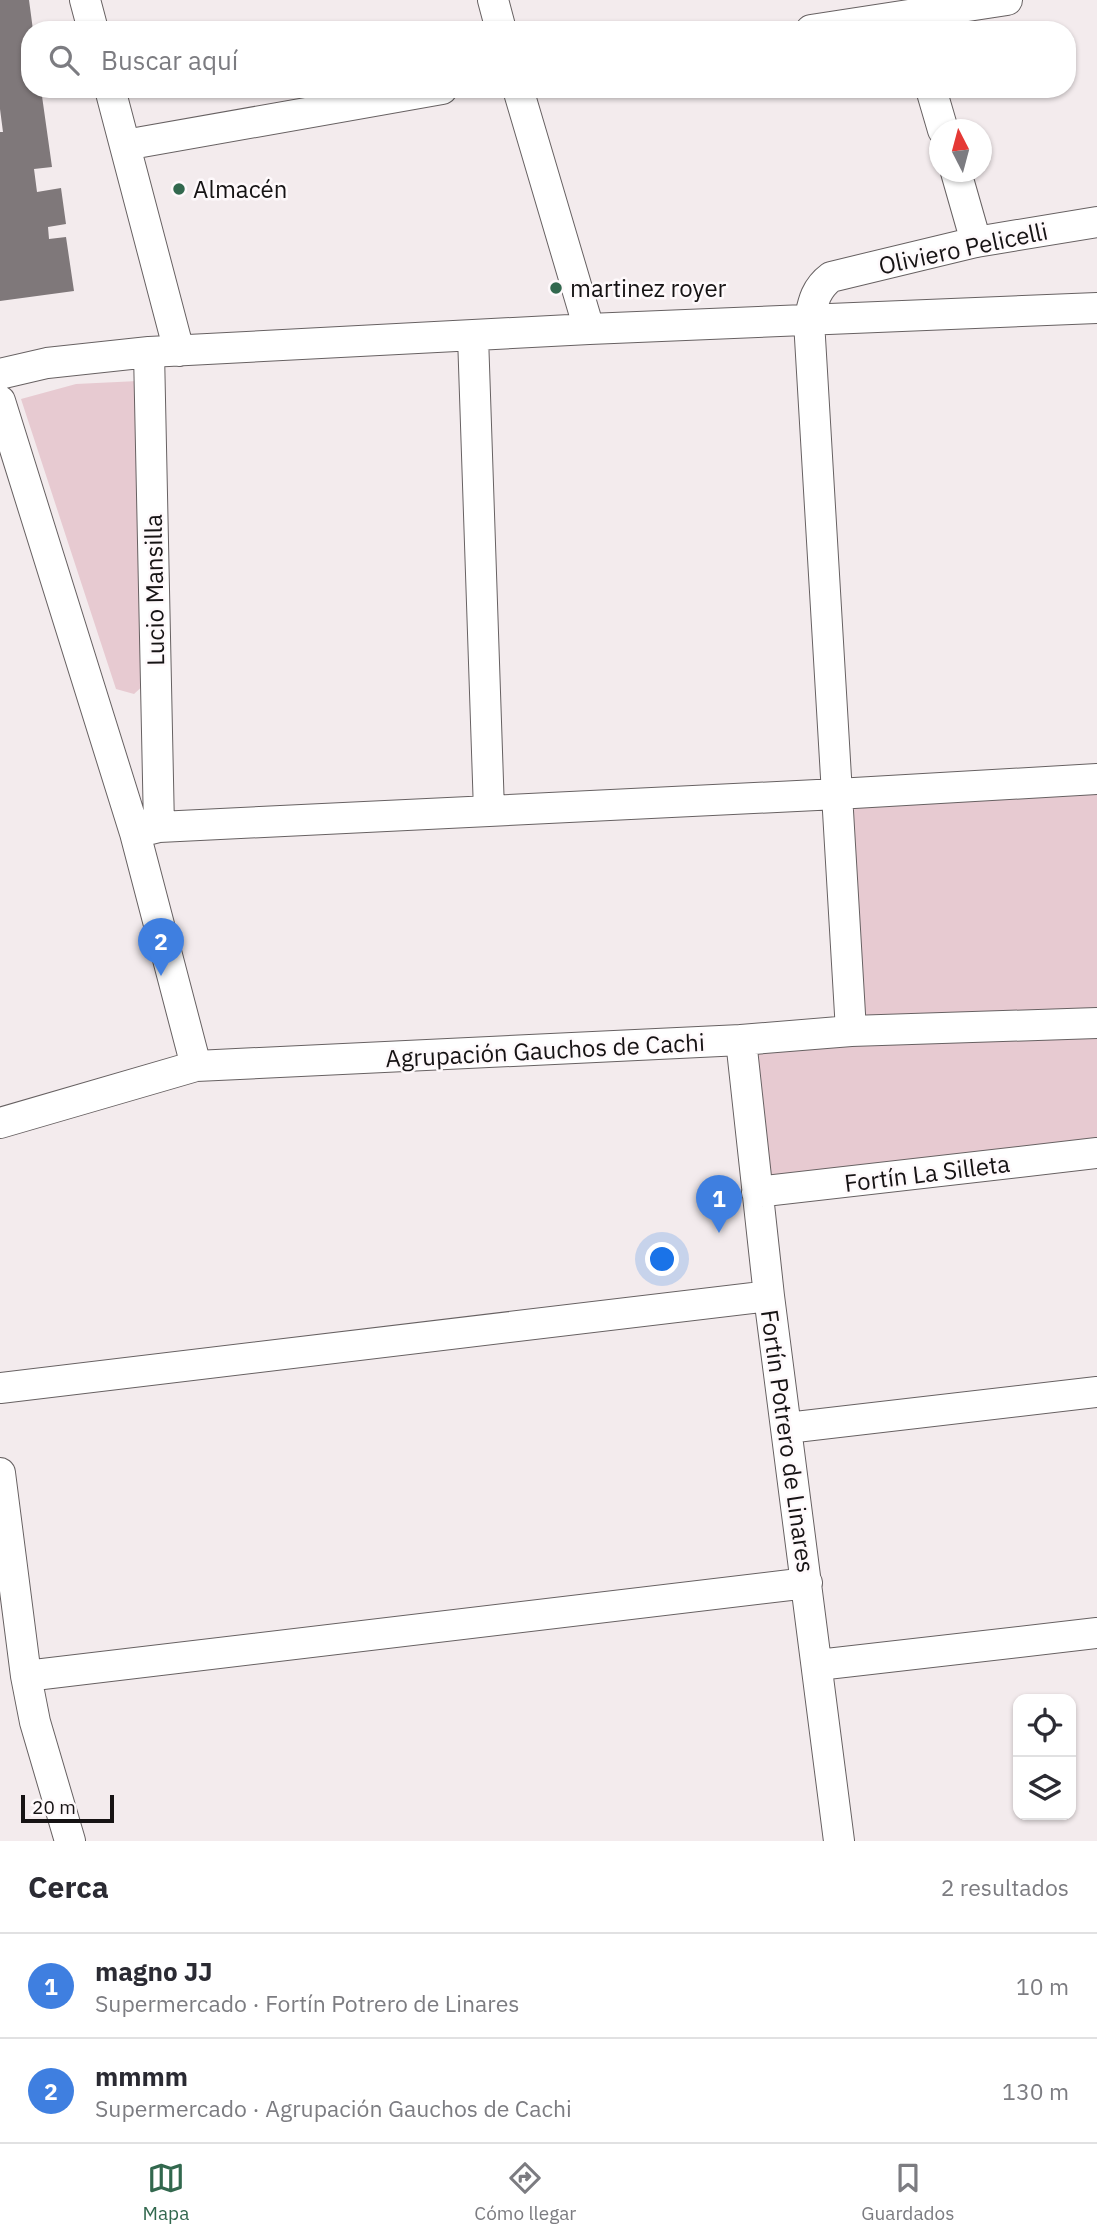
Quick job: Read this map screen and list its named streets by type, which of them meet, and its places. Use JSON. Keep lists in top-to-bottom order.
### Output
{
  "streets": {
    "street": [
      "Oliviero Pelicelli",
      "Lucio Mansilla",
      "Agrupación Gauchos de Cachi",
      "Fortín La Silleta",
      "Fortín Potrero de Linares"
    ]
  },
  "crossings": [
    ["Agrupación Gauchos de Cachi", "Fortín Potrero de Linares"],
    ["Fortín La Silleta", "Fortín Potrero de Linares"]
  ],
  "places": ["Almacén", "martinez royer"],
  "scale_bar": "20 m",
  "north": "top",
  "page": {
    "search": "Buscar aquí",
    "pins": ["2", "1"],
    "scale": "20 m",
    "heading": ["Cerca", "2 resultados"],
    "list": [
      {
        "mark": "1",
        "name": "magno JJ",
        "note": "Supermercado · Fortín Potrero de Linares",
        "value": "10 m"
      },
      {
        "mark": "2",
        "name": "mmmm",
        "note": "Supermercado · Agrupación Gauchos de Cachi",
        "value": "130 m"
      }
    ],
    "nav": ["Mapa", "Cómo llegar", "Guardados"]
  }
}
